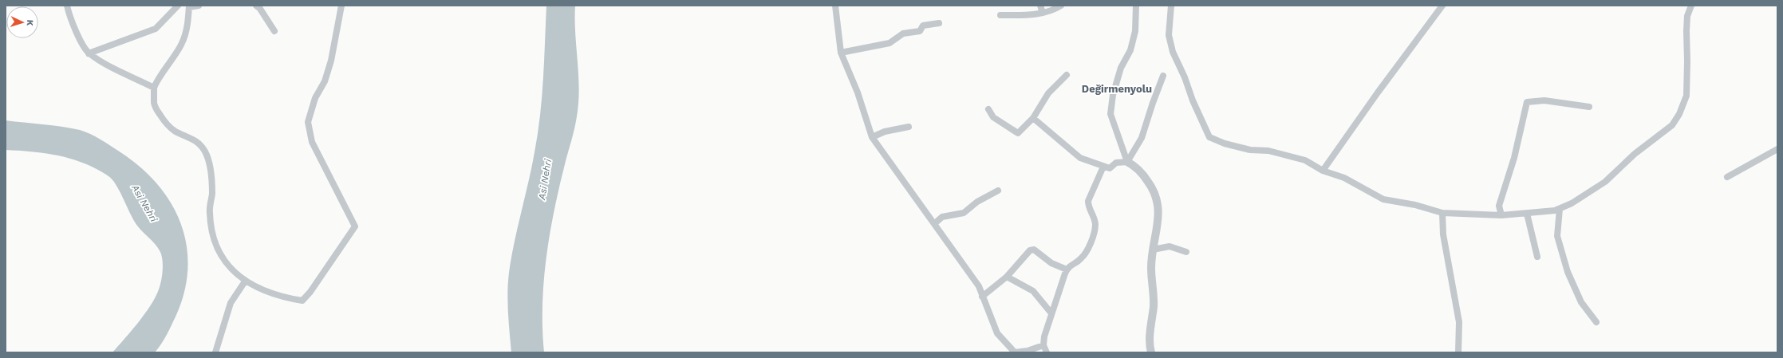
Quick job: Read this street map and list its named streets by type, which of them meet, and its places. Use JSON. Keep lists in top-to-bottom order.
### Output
{
  "districts": ["Değirmenyolu"],
  "water": ["Asi Nehri"],
  "north": "right"
}
